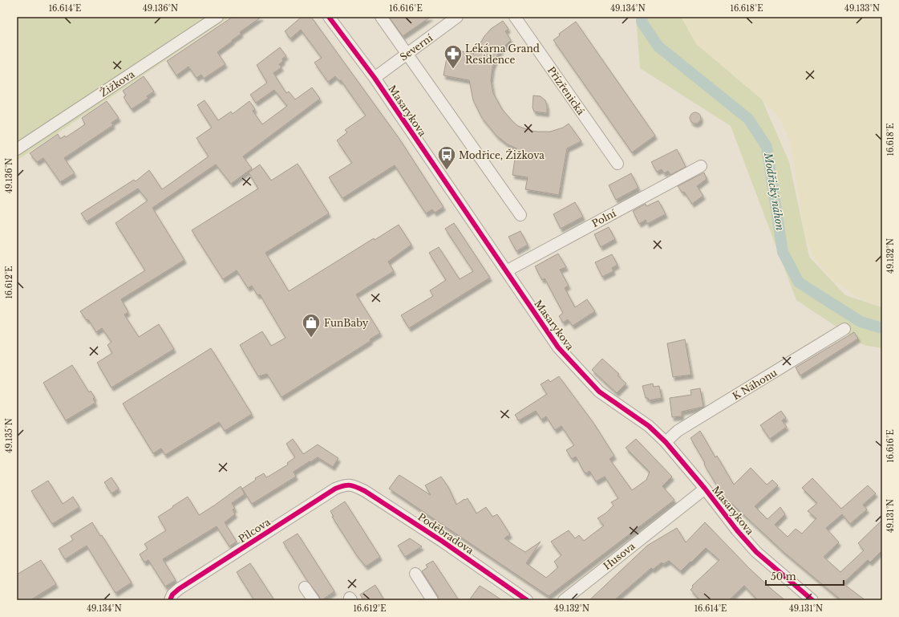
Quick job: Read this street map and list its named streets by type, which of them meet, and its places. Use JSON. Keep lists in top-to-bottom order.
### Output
{
  "streets": {
    "street": [
      "Severní",
      "Žižkova",
      "Přízřenická",
      "Masarykova",
      "Polní",
      "K Náhonu",
      "Pilcova",
      "Poděbradova",
      "Husova"
    ]
  },
  "crossings": [
    ["Severní", "Masarykova"],
    ["Masarykova", "Polní"],
    ["Masarykova", "K Náhonu"],
    ["Masarykova", "Husova"],
    ["Pilcova", "Poděbradova"]
  ],
  "water": ["Modřický náhon"],
  "places": {
    "pharmacy": ["Lékárna Grand Residence"],
    "bus stop": ["Modřice, Žižkova"],
    "shop": ["FunBaby"]
  },
  "scale_bar": "50 m",
  "coordinates": [
    "16.614°E",
    "49.136°N",
    "16.616°E",
    "49.134°N",
    "16.618°E",
    "49.133°N",
    "49.132°N",
    "16.612°E",
    "49.135°N",
    "49.131°N"
  ]
}
